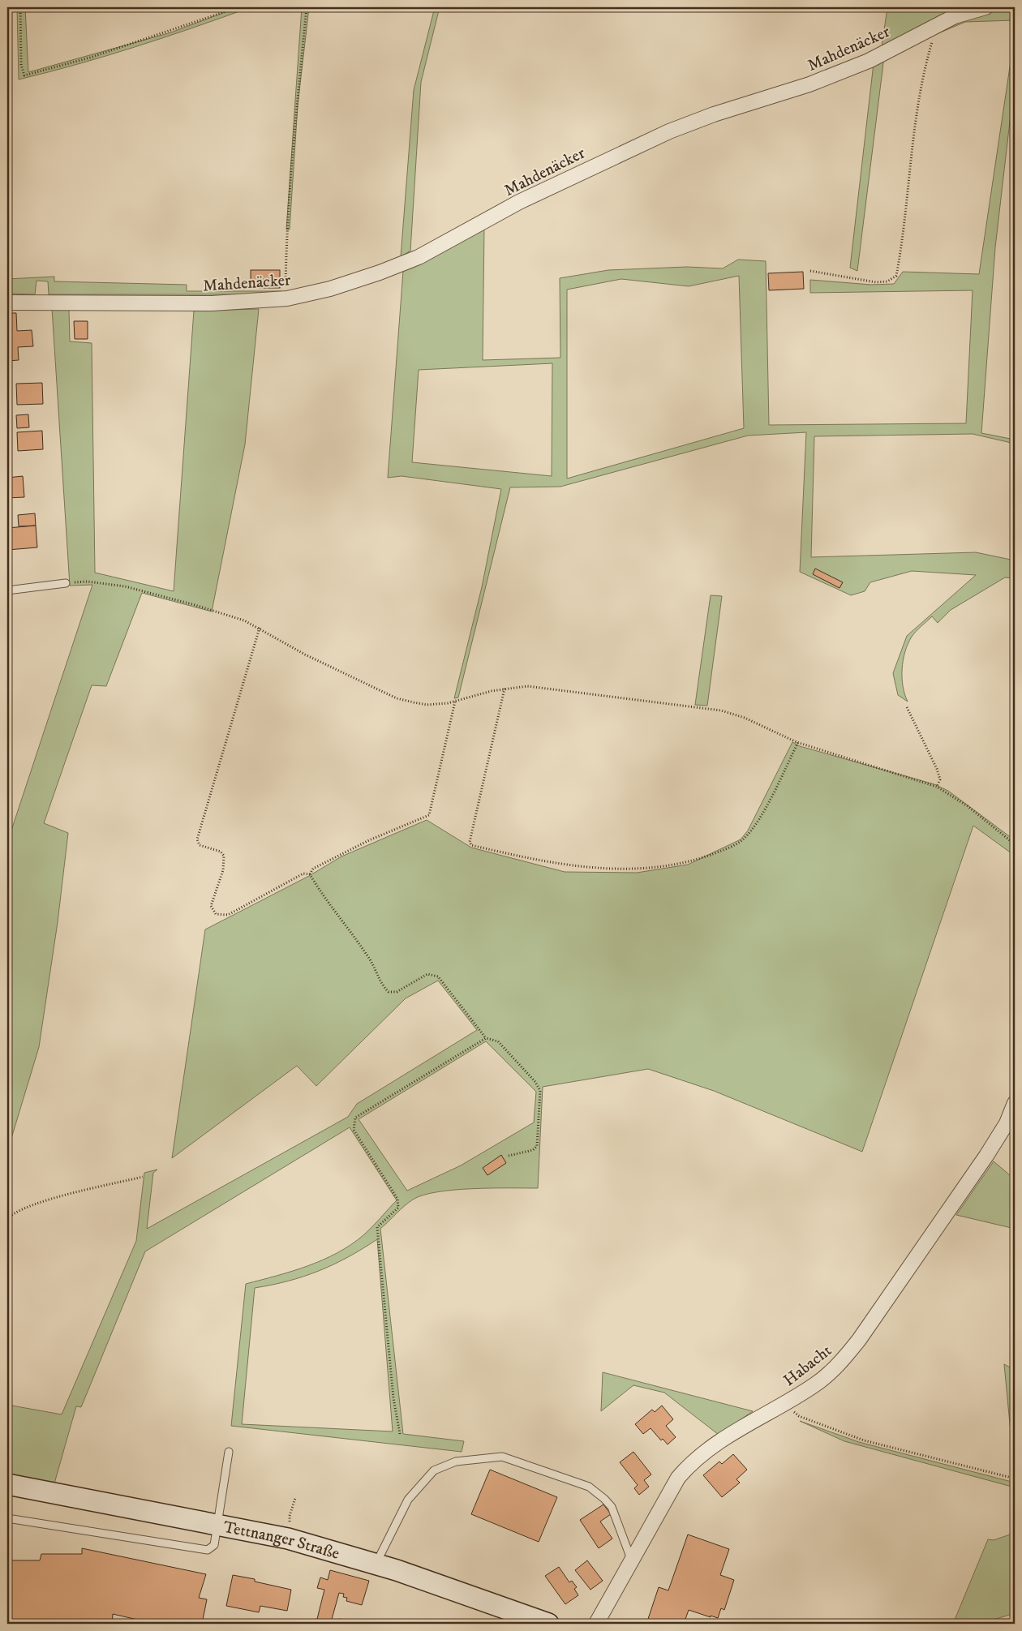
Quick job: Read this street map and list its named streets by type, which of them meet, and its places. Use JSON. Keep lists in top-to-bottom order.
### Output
{
  "streets": {
    "main road": ["Tettnanger Straße"],
    "street": ["Mahdenäcker", "Habacht"]
  }
}
